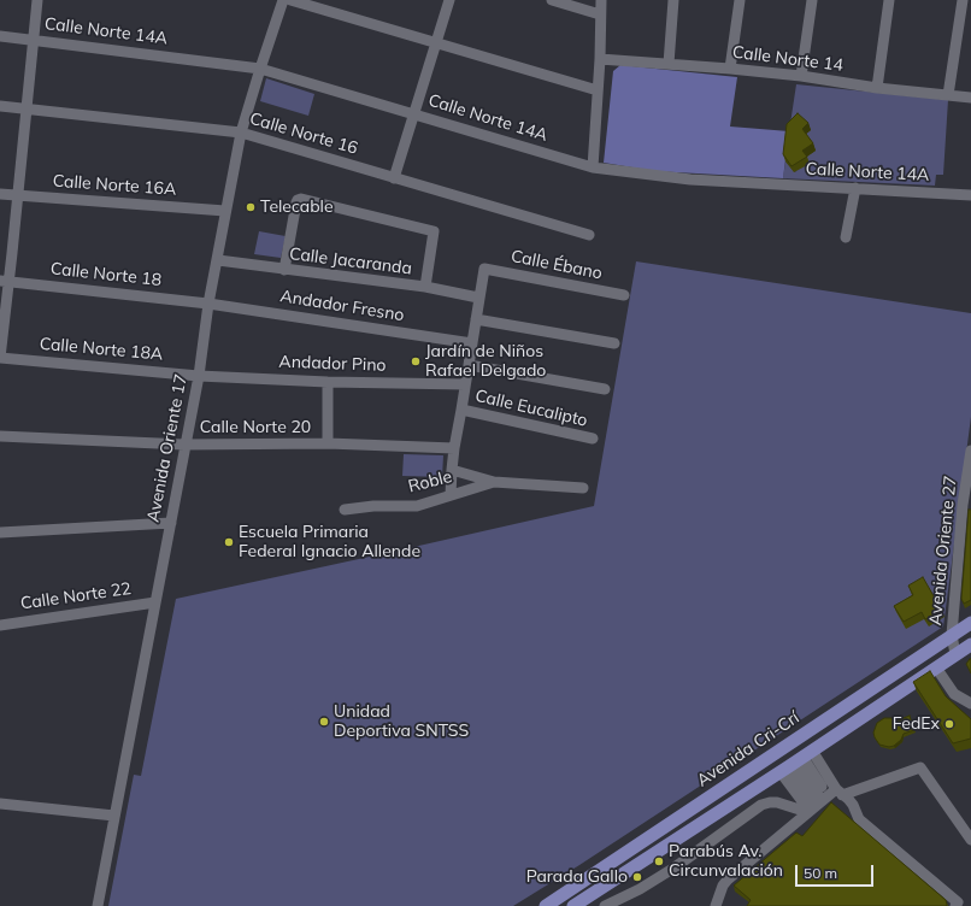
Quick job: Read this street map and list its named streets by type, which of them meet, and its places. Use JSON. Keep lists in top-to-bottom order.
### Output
{
  "streets": {
    "main road": ["Avenida Cri-Crí"],
    "street": [
      "Calle Norte 14A",
      "Calle Norte 14",
      "Calle Norte 16",
      "Calle Norte 16A",
      "Calle Jacaranda",
      "Calle Ébano",
      "Calle Norte 18",
      "Andador Fresno",
      "Calle Norte 18A",
      "Andador Pino",
      "Calle Eucalipto",
      "Calle Norte 20",
      "Avenida Oriente 17",
      "Roble",
      "Avenida Oriente 27",
      "Calle Norte 22"
    ]
  },
  "crossings": [
    ["Calle Norte 14A", "Avenida Oriente 17"],
    ["Calle Norte 16", "Avenida Oriente 17"],
    ["Calle Norte 16A", "Avenida Oriente 17"],
    ["Calle Jacaranda", "Calle Ébano"],
    ["Calle Jacaranda", "Avenida Oriente 17"],
    ["Calle Norte 18", "Andador Fresno"],
    ["Calle Norte 18", "Avenida Oriente 17"],
    ["Andador Fresno", "Avenida Oriente 17"],
    ["Calle Norte 18A", "Andador Pino"],
    ["Calle Norte 18A", "Avenida Oriente 17"],
    ["Andador Pino", "Avenida Oriente 17"],
    ["Calle Norte 20", "Avenida Oriente 17"],
    ["Avenida Oriente 17", "Calle Norte 22"],
    ["Avenida Oriente 27", "Avenida Cri-Crí"]
  ],
  "places": [
    "Telecable",
    "Jardín de Niños Rafael Delgado",
    "Escuela Primaria Federal Ignacio Allende",
    "Unidad Deportiva SNTSS",
    "FedEx",
    "Parabús Av. Circunvalación",
    "Parada Gallo"
  ],
  "scale_bar": "50 m"
}
